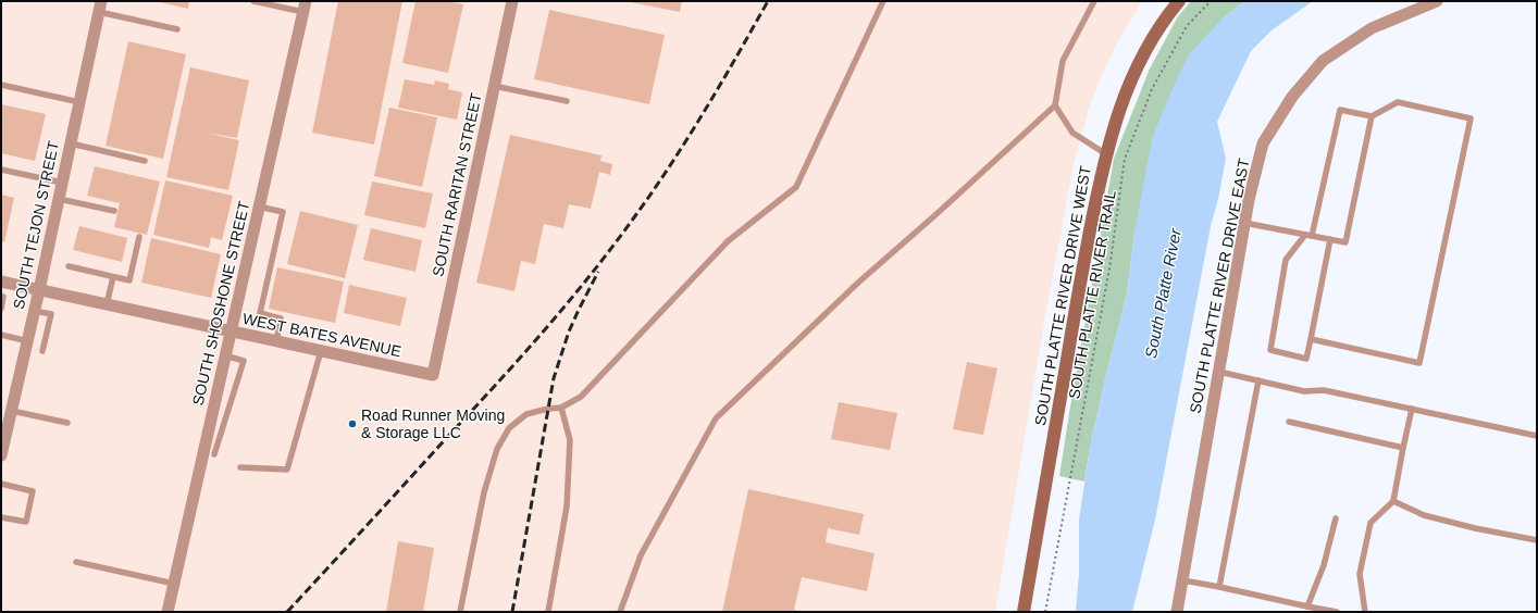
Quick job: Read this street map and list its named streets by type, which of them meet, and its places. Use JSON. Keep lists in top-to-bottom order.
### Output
{
  "streets": {
    "street": [
      "SOUTH RARITAN STREET",
      "SOUTH TEJON STREET",
      "SOUTH PLATTE RIVER DRIVE EAST",
      "SOUTH PLATTE RIVER DRIVE WEST",
      "SOUTH SHOSHONE STREET",
      "WEST BATES AVENUE"
    ],
    "path": ["SOUTH PLATTE RIVER TRAIL"]
  },
  "crossings": [
    ["SOUTH RARITAN STREET", "WEST BATES AVENUE"],
    ["SOUTH TEJON STREET", "WEST BATES AVENUE"],
    ["SOUTH SHOSHONE STREET", "WEST BATES AVENUE"]
  ],
  "water": ["South Platte River"],
  "places": ["Road Runner Moving & Storage LLC"]
}
